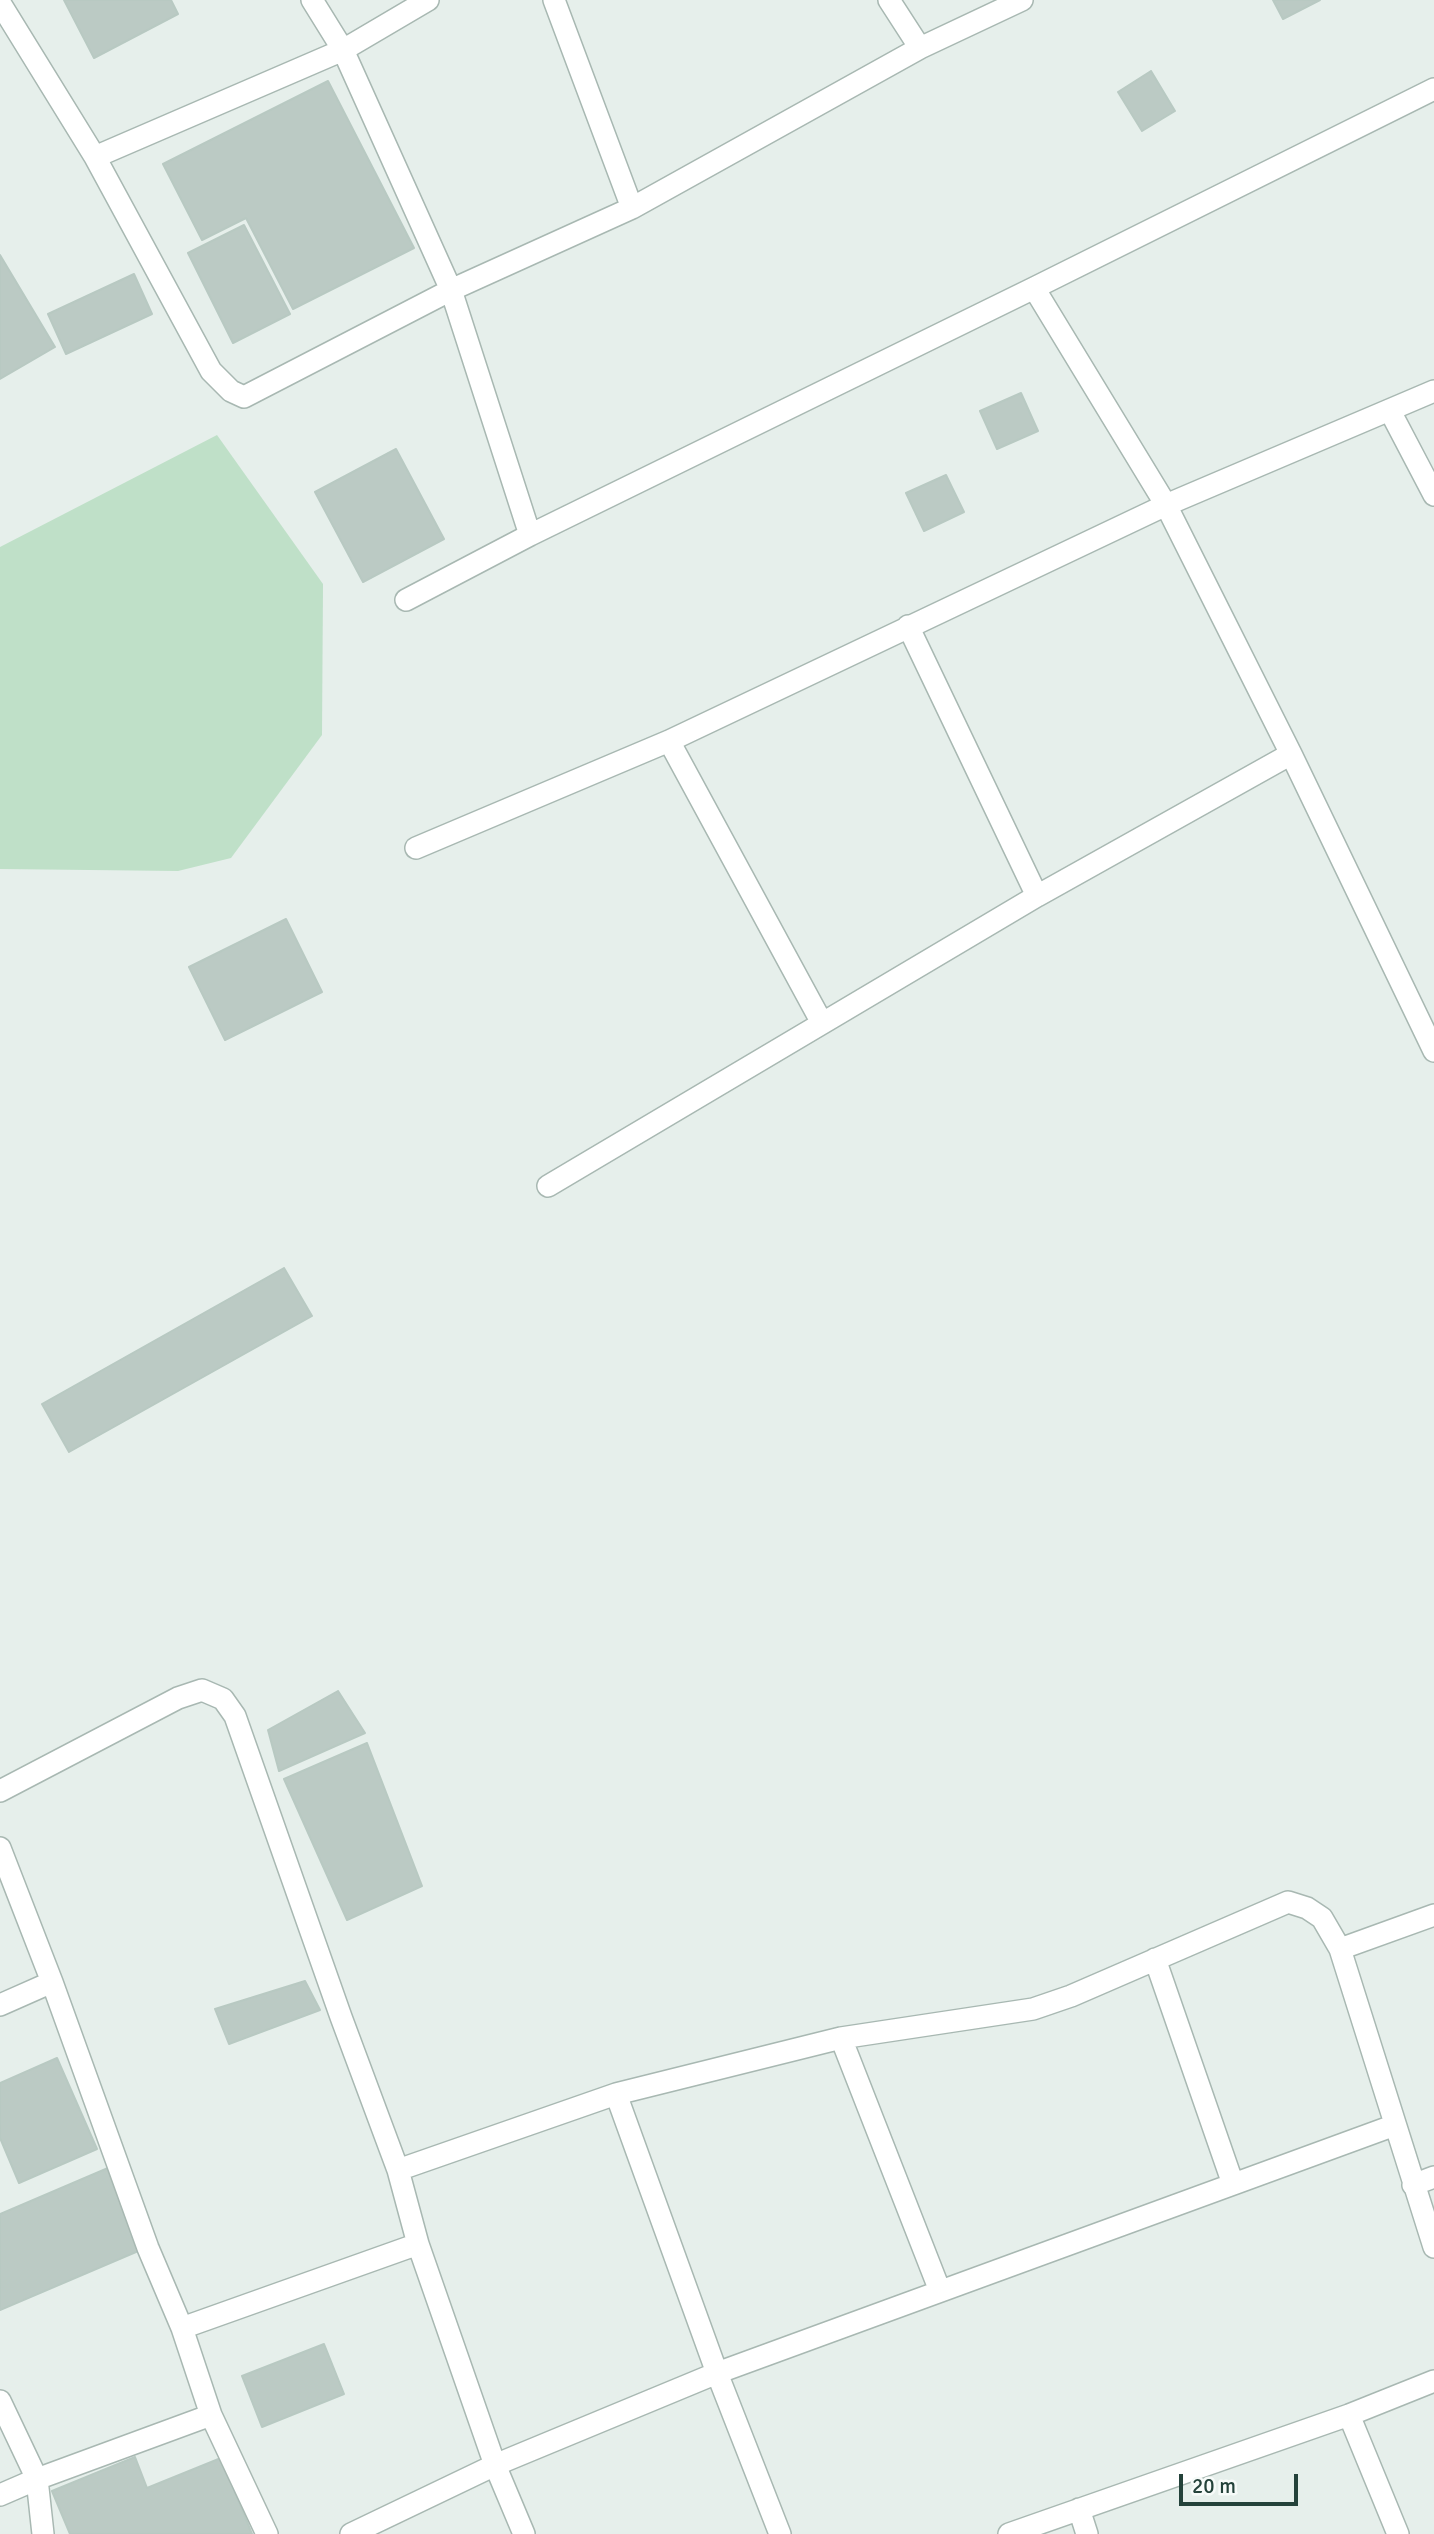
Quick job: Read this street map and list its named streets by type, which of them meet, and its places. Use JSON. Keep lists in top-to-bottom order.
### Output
{
  "scale_bar": "20 m"
}
